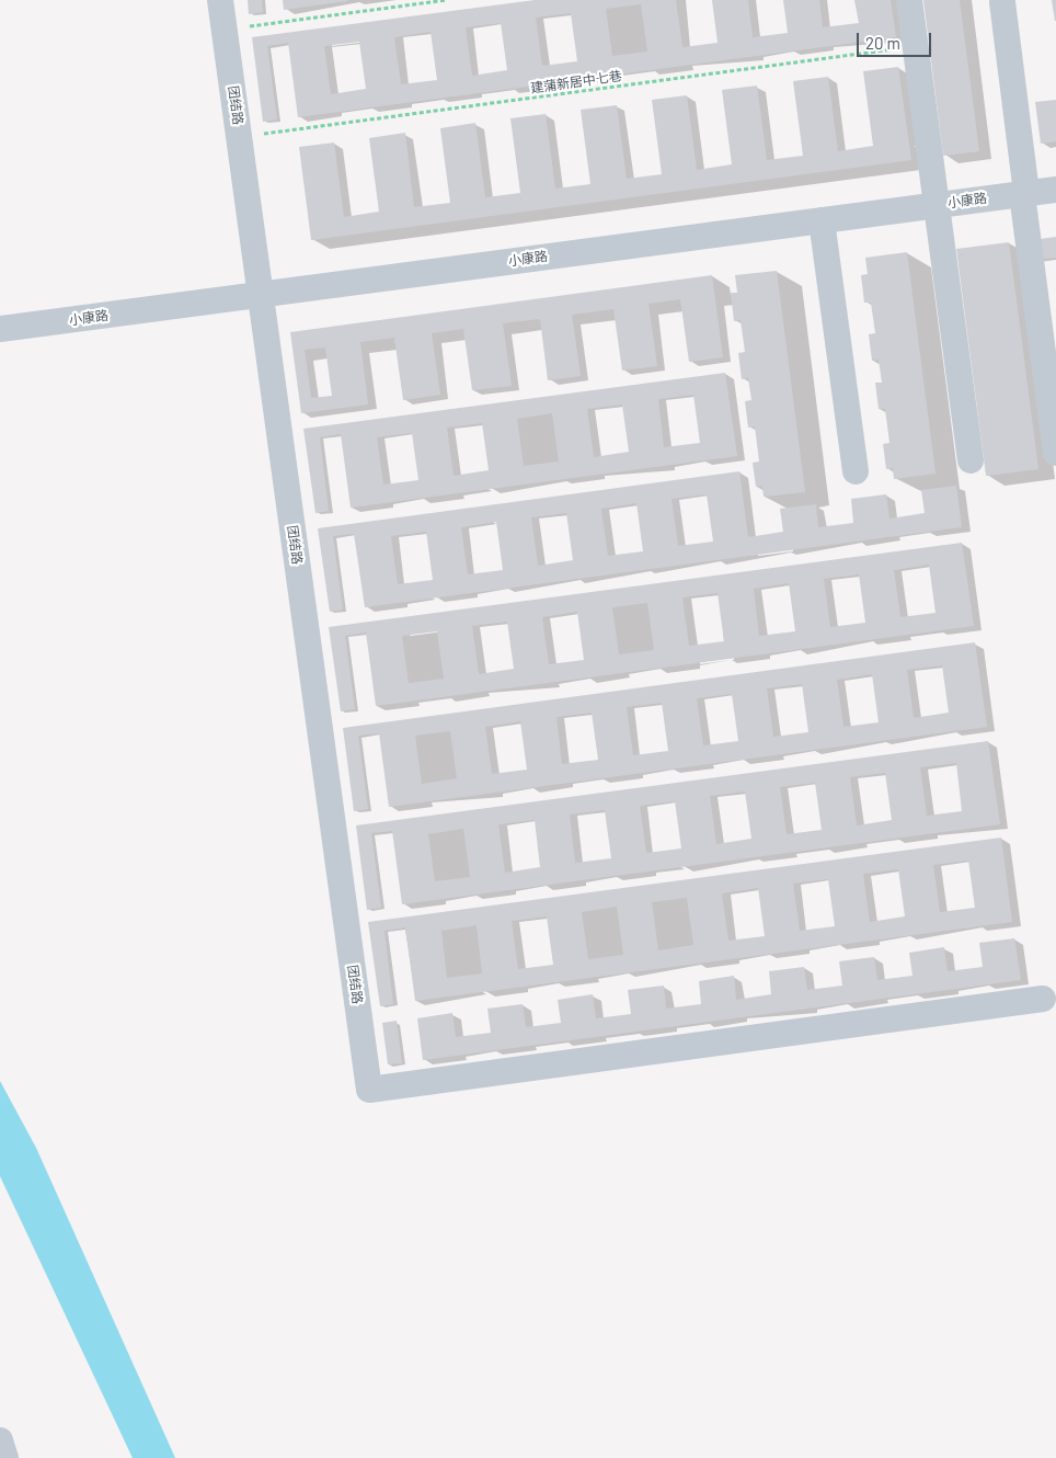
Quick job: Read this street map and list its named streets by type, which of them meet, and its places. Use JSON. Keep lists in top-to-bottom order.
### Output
{
  "streets": {
    "street": ["团结路", "小康路"],
    "path": ["建蒲新居中七巷"]
  },
  "crossings": [
    ["建蒲新居中七巷", "团结路"],
    ["团结路", "小康路"]
  ],
  "scale_bar": "20 m"
}
